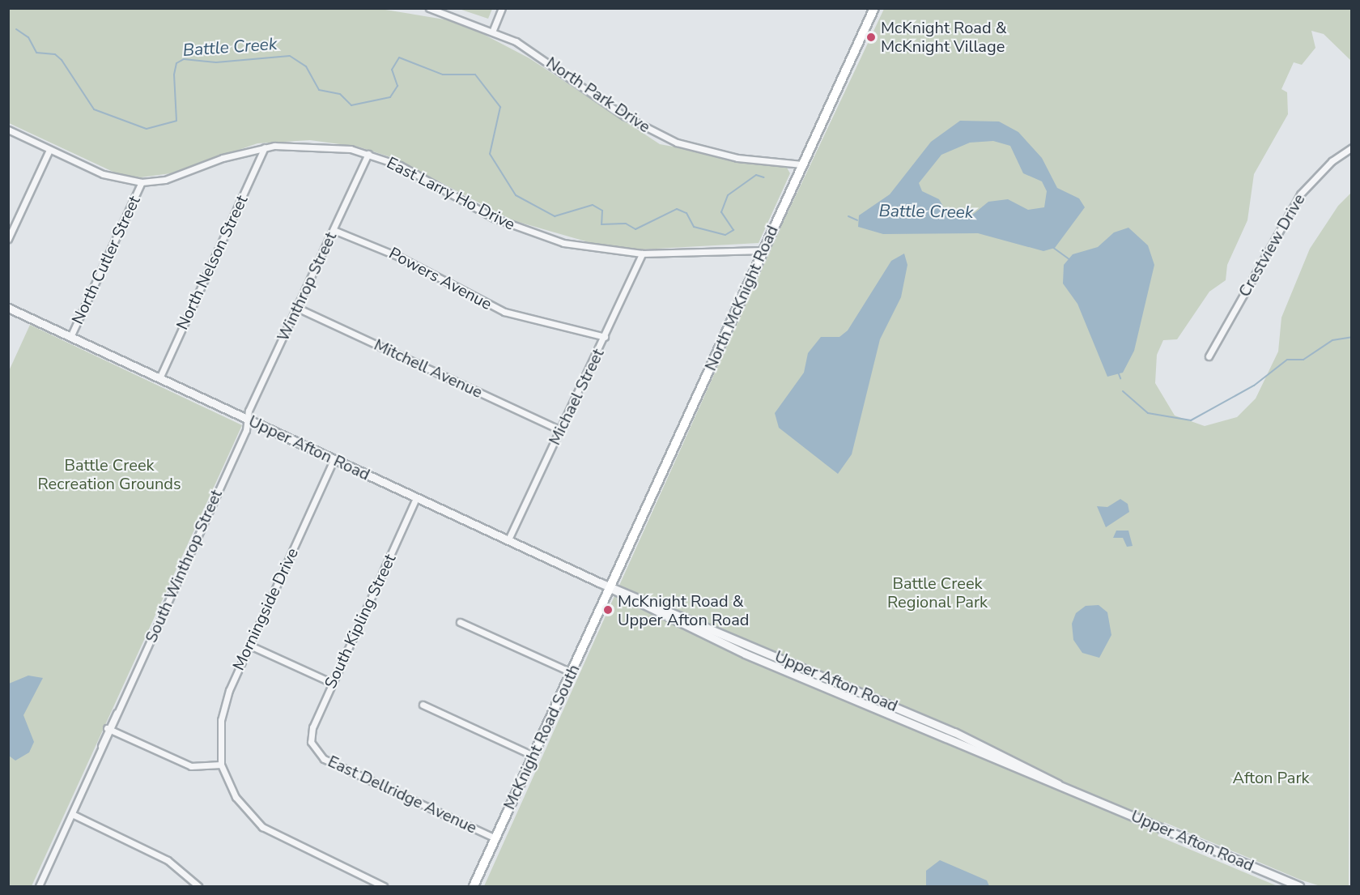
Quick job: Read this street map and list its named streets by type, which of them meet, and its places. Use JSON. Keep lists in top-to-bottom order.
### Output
{
  "streets": {
    "main road": ["North McKnight Road", "McKnight Road South"],
    "street": [
      "North Park Drive",
      "East Larry Ho Drive",
      "Crestview Drive",
      "North Cutler Street",
      "North Nelson Street",
      "Powers Avenue",
      "Winthrop Street",
      "Mitchell Avenue",
      "Michael Street",
      "Upper Afton Road",
      "South Winthrop Street",
      "Morningside Drive",
      "South Kipling Street",
      "East Dellridge Avenue"
    ]
  },
  "crossings": [
    ["North Park Drive", "North McKnight Road"],
    ["East Larry Ho Drive", "North Cutler Street"],
    ["East Larry Ho Drive", "North Nelson Street"],
    ["East Larry Ho Drive", "Winthrop Street"],
    ["East Larry Ho Drive", "North McKnight Road"],
    ["East Larry Ho Drive", "Michael Street"],
    ["North Cutler Street", "Upper Afton Road"],
    ["North Nelson Street", "Upper Afton Road"],
    ["Powers Avenue", "Winthrop Street"],
    ["Powers Avenue", "Michael Street"],
    ["Winthrop Street", "Mitchell Avenue"],
    ["Winthrop Street", "Upper Afton Road"],
    ["Winthrop Street", "South Winthrop Street"],
    ["North McKnight Road", "Upper Afton Road"],
    ["North McKnight Road", "McKnight Road South"],
    ["Mitchell Avenue", "Michael Street"],
    ["Michael Street", "Upper Afton Road"],
    ["Upper Afton Road", "South Winthrop Street"],
    ["Upper Afton Road", "Morningside Drive"],
    ["Upper Afton Road", "South Kipling Street"],
    ["Upper Afton Road", "McKnight Road South"],
    ["South Kipling Street", "East Dellridge Avenue"],
    ["McKnight Road South", "East Dellridge Avenue"]
  ],
  "water": ["Battle Creek"],
  "parks": ["Battle Creek Recreation Grounds", "Battle Creek Regional Park", "Afton Park"],
  "places": ["McKnight Road & McKnight Village", "McKnight Road & Upper Afton Road"]
}
